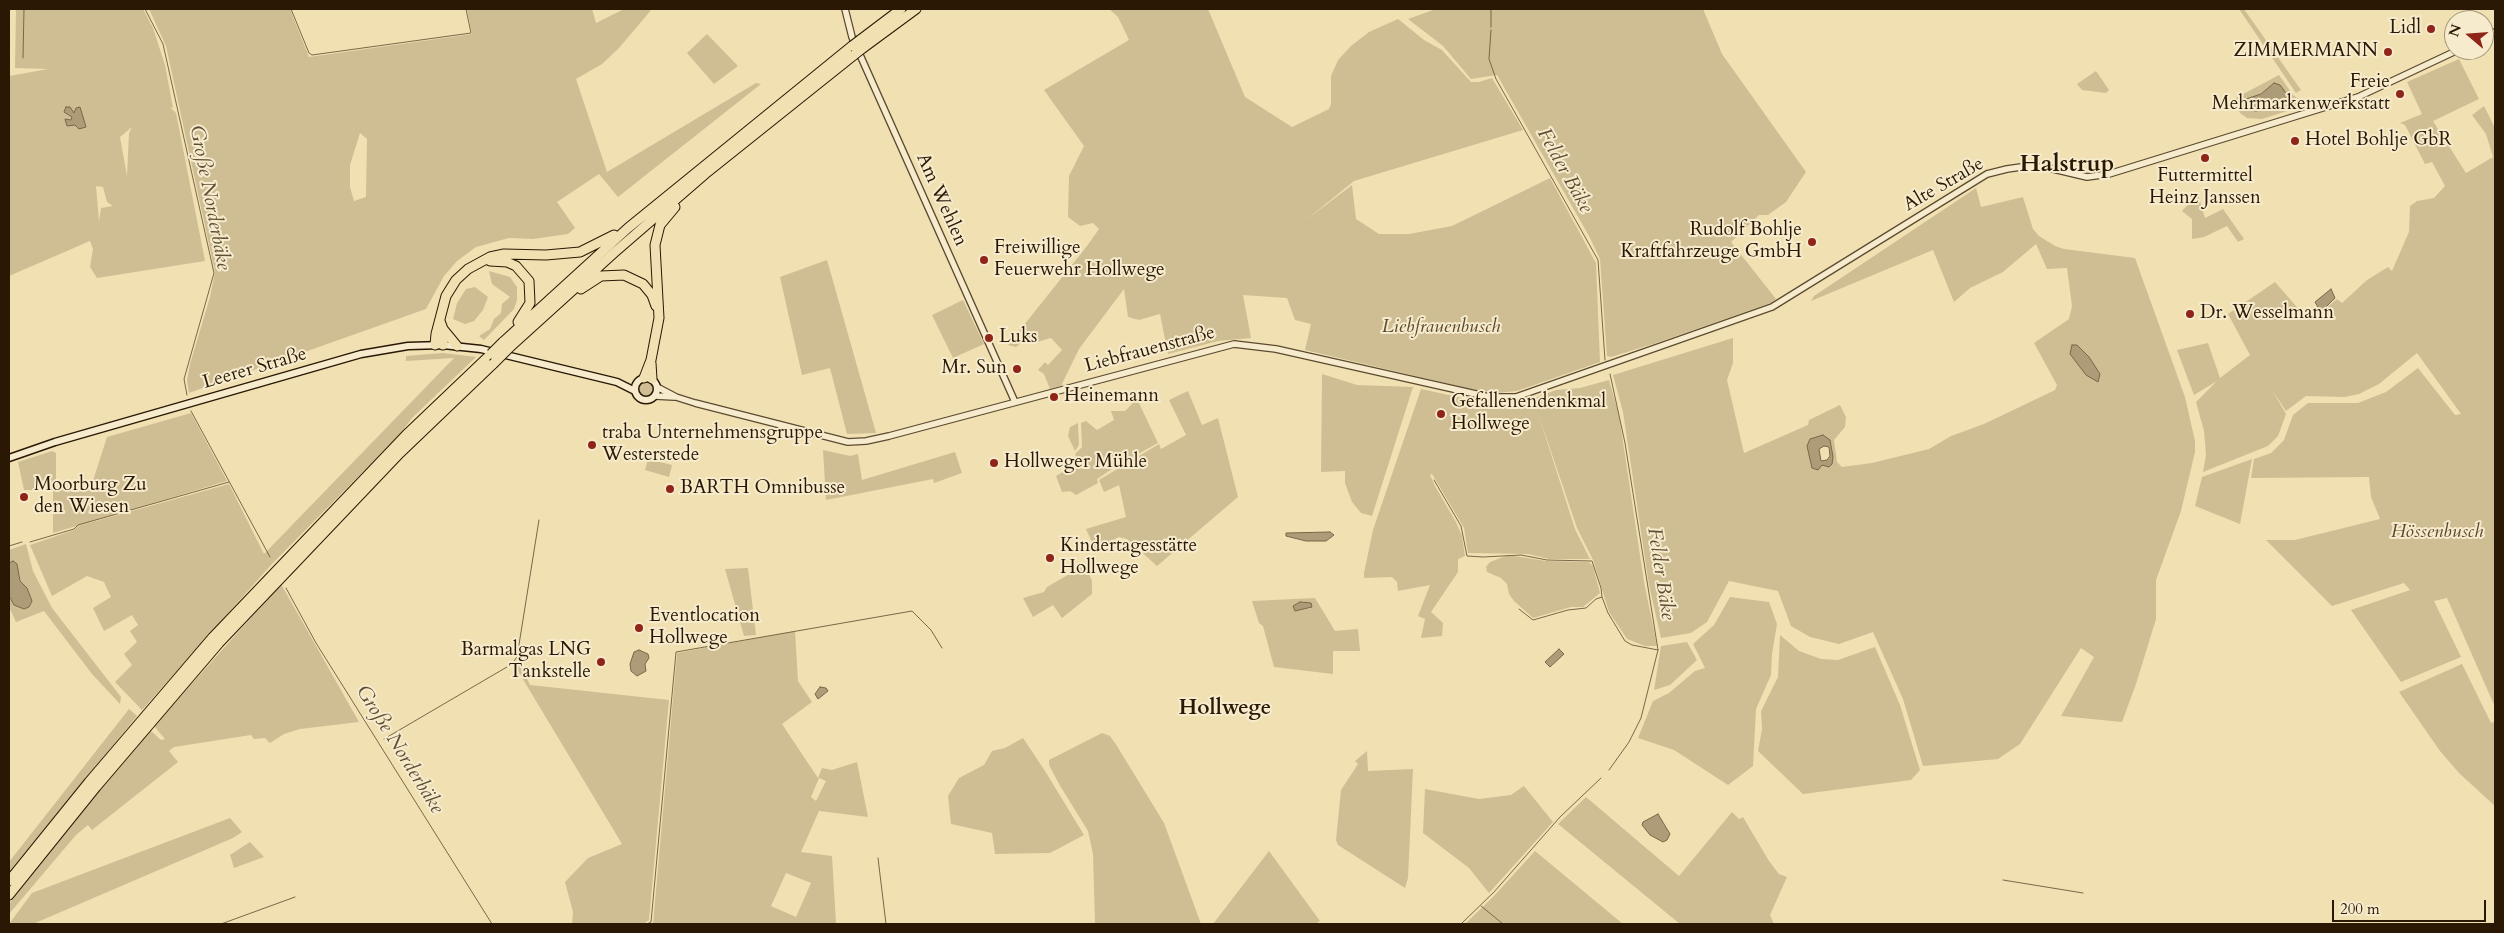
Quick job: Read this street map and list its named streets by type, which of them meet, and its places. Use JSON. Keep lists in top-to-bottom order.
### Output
{
  "streets": {
    "main road": ["Liebfrauenstraße", "Leerer Straße"],
    "street": ["Alte Straße", "Am Wehlen"]
  },
  "crossings": [
    ["Alte Straße", "Liebfrauenstraße"],
    ["Am Wehlen", "Liebfrauenstraße"],
    ["Liebfrauenstraße", "Leerer Straße"]
  ],
  "districts": ["Halstrup", "Hollwege"],
  "water": ["Felder Bäke", "Große Norderbäke"],
  "parks": ["Liebfrauenbusch", "Hössenbusch"],
  "places": [
    "Lidl",
    "ZIMMERMANN",
    "Freie Mehrmarkenwerkstatt",
    "Hotel Bohlje GbR",
    "Futtermittel Heinz Janssen",
    "Rudolf Bohlje Kraftfahrzeuge GmbH",
    "Freiwillige Feuerwehr Hollwege",
    "Dr. Wesselmann",
    "Luks",
    "Mr. Sun",
    "Heinemann",
    "Gefallenendenkmal Hollwege",
    "traba Unternehmensgruppe Westerstede",
    "Hollweger Mühle",
    "BARTH Omnibusse",
    "Moorburg Zu den Wiesen",
    "Kindertagesstätte Hollwege",
    "Eventlocation Hollwege",
    "Barmalgas LNG Tankstelle"
  ],
  "scale_bar": "200 m",
  "north": "left"
}
